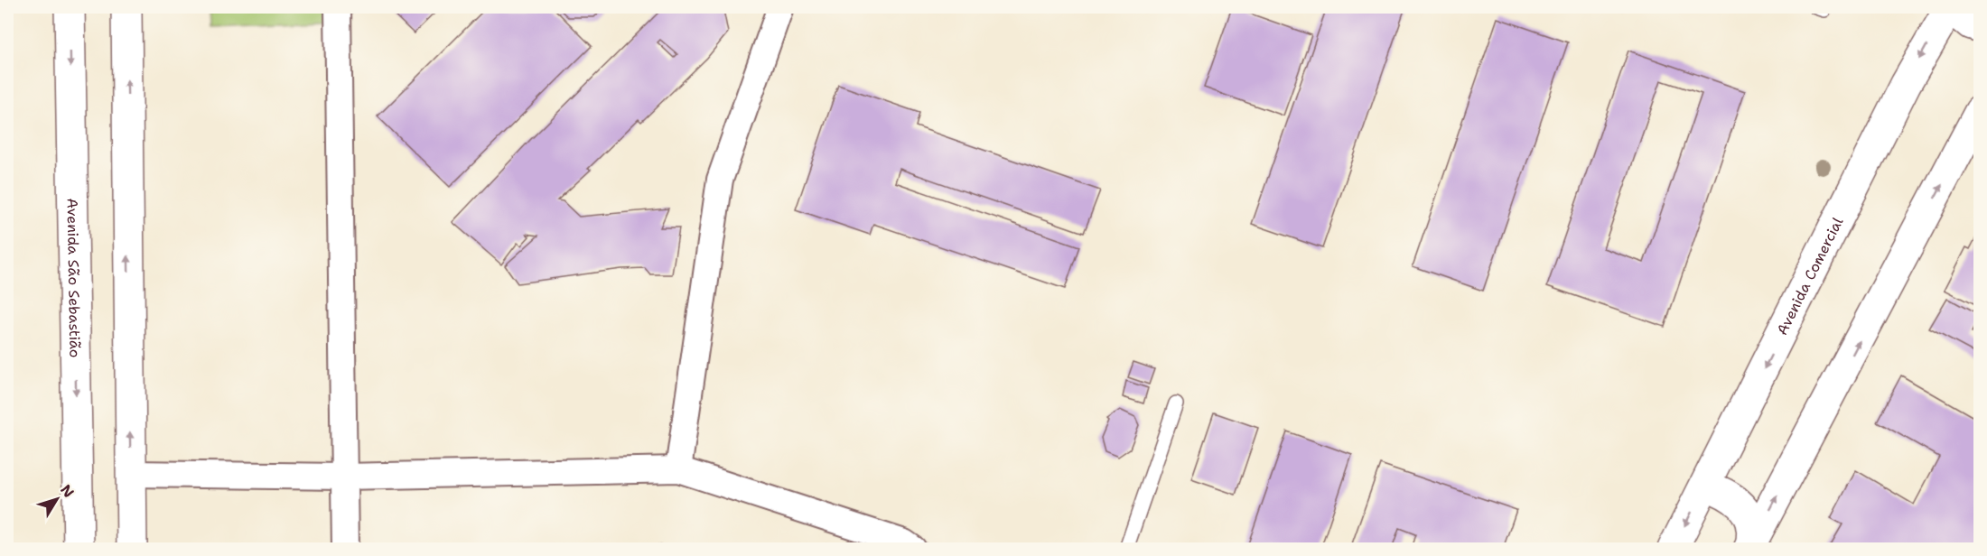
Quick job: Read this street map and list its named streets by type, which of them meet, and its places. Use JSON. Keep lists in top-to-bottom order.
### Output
{
  "streets": {
    "street": ["Avenida Comercial", "Avenida São Sebastião"]
  },
  "north": "top right"
}
